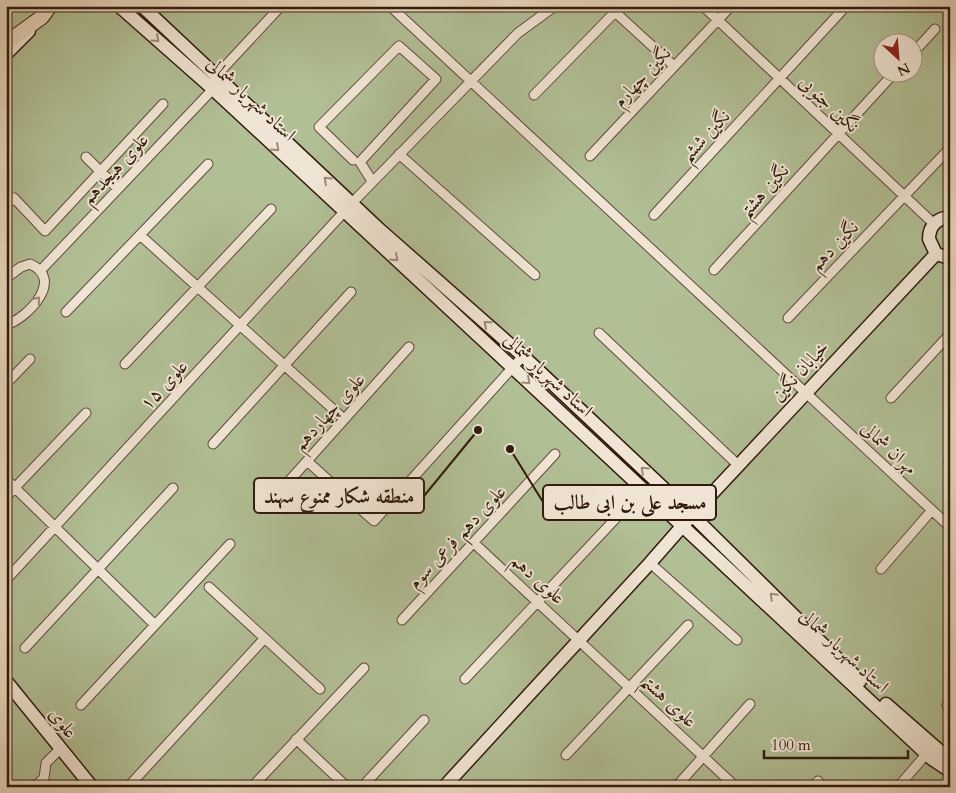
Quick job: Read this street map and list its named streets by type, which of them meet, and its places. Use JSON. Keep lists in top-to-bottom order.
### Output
{
  "streets": {
    "street": [
      "نگین چهارم",
      "استاد شهریار شمالی",
      "نگین جنوبی",
      "نگین ششم",
      "علوی هیجدهم",
      "نگین هشتم",
      "نگین دهم",
      "خیابان نگین",
      "علوی ۱۵",
      "علوی چهاردهم",
      "مهران شمالی",
      "علوی دهم فرعی سوم",
      "علوی دهم",
      "علوی هشتم",
      "علوی"
    ]
  },
  "crossings": [
    ["نگین چهارم", "نگین جنوبی"],
    ["استاد شهریار شمالی", "علوی هیجدهم"],
    ["استاد شهریار شمالی", "خیابان نگین"],
    ["استاد شهریار شمالی", "علوی ۱۵"],
    ["نگین جنوبی", "نگین ششم"],
    ["نگین جنوبی", "نگین هشتم"],
    ["نگین جنوبی", "نگین دهم"],
    ["خیابان نگین", "مهران شمالی"],
    ["خیابان نگین", "علوی دهم"],
    ["خیابان نگین", "علوی هشتم"],
    ["علوی ۱۵", "مهران شمالی"],
    ["علوی دهم فرعی سوم", "علوی دهم"],
    ["علوی دهم", "علوی هشتم"]
  ],
  "places": ["منطقه شکار ممنوع سهند", "مسجد علی بن ابی طالب"],
  "scale_bar": "100 m",
  "north": "bottom right"
}
